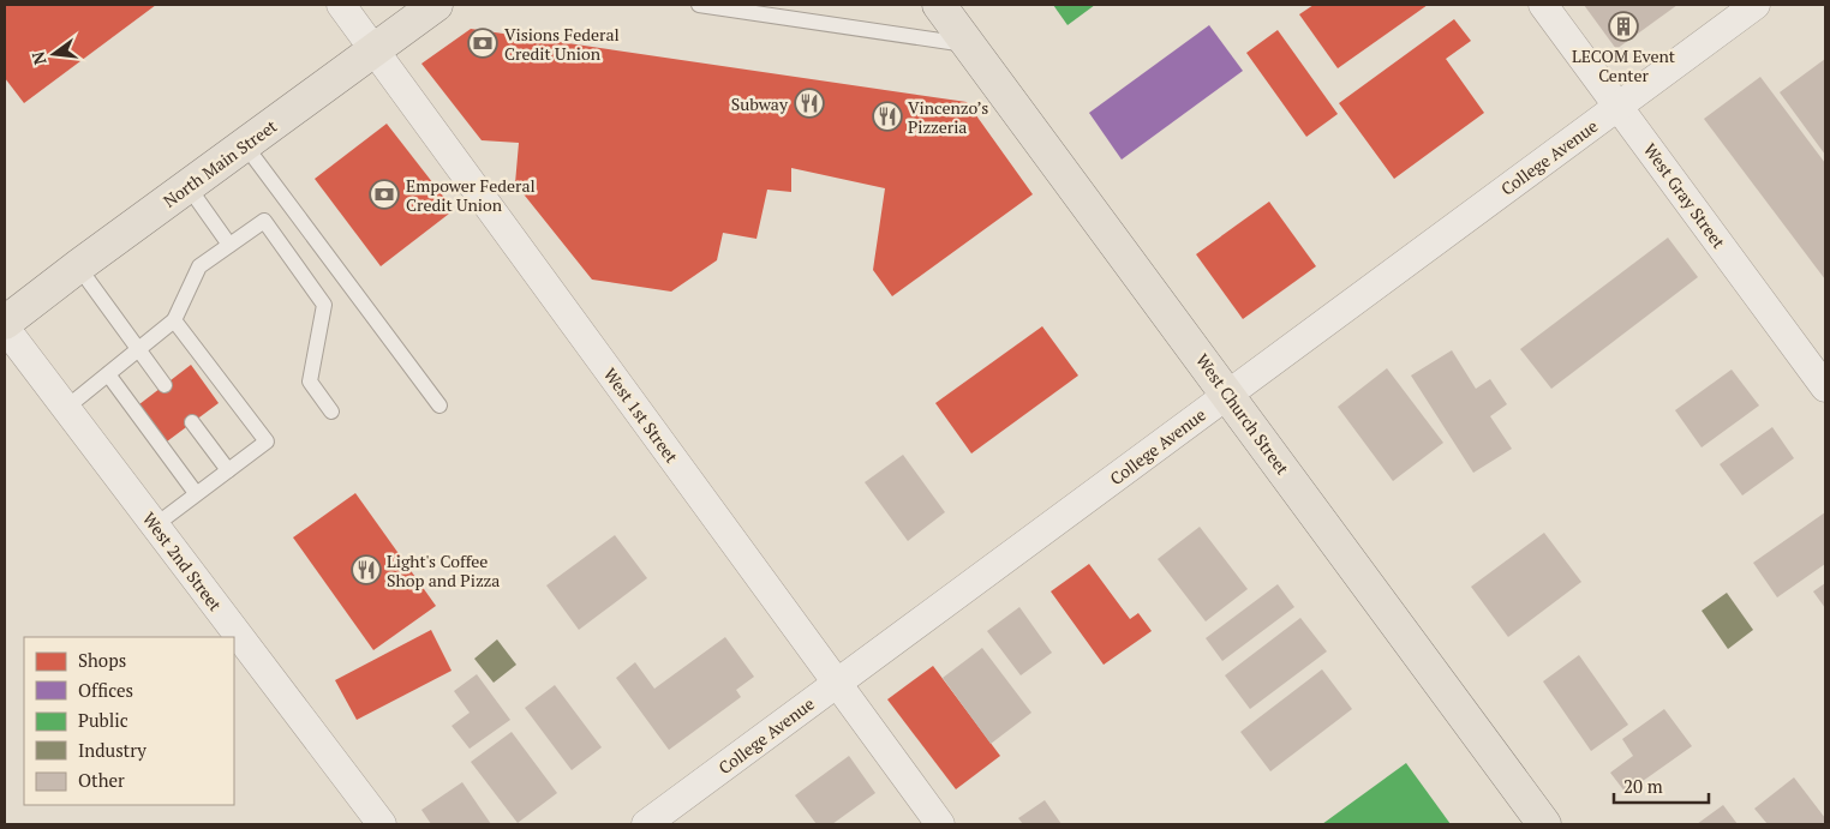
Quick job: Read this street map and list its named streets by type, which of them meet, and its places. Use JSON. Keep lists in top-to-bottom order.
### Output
{
  "streets": {
    "main road": ["North Main Street", "West Church Street"],
    "street": [
      "College Avenue",
      "West Gray Street",
      "West 1st Street",
      "West 2nd Street"
    ]
  },
  "crossings": [
    ["College Avenue", "West Gray Street"],
    ["College Avenue", "West Church Street"],
    ["College Avenue", "West 1st Street"],
    ["North Main Street", "West 1st Street"]
  ],
  "places": {
    "building": ["LECOM Event Center"],
    "bank": ["Visions Federal Credit Union", "Empower Federal Credit Union"],
    "restaurant": ["Subway", "Vincenzo’s Pizzeria", "Light's Coffee Shop and Pizza"]
  },
  "legend": [
    "Shops",
    "Offices",
    "Public",
    "Industry",
    "Other"
  ],
  "scale_bar": "20 m",
  "north": "left"
}
